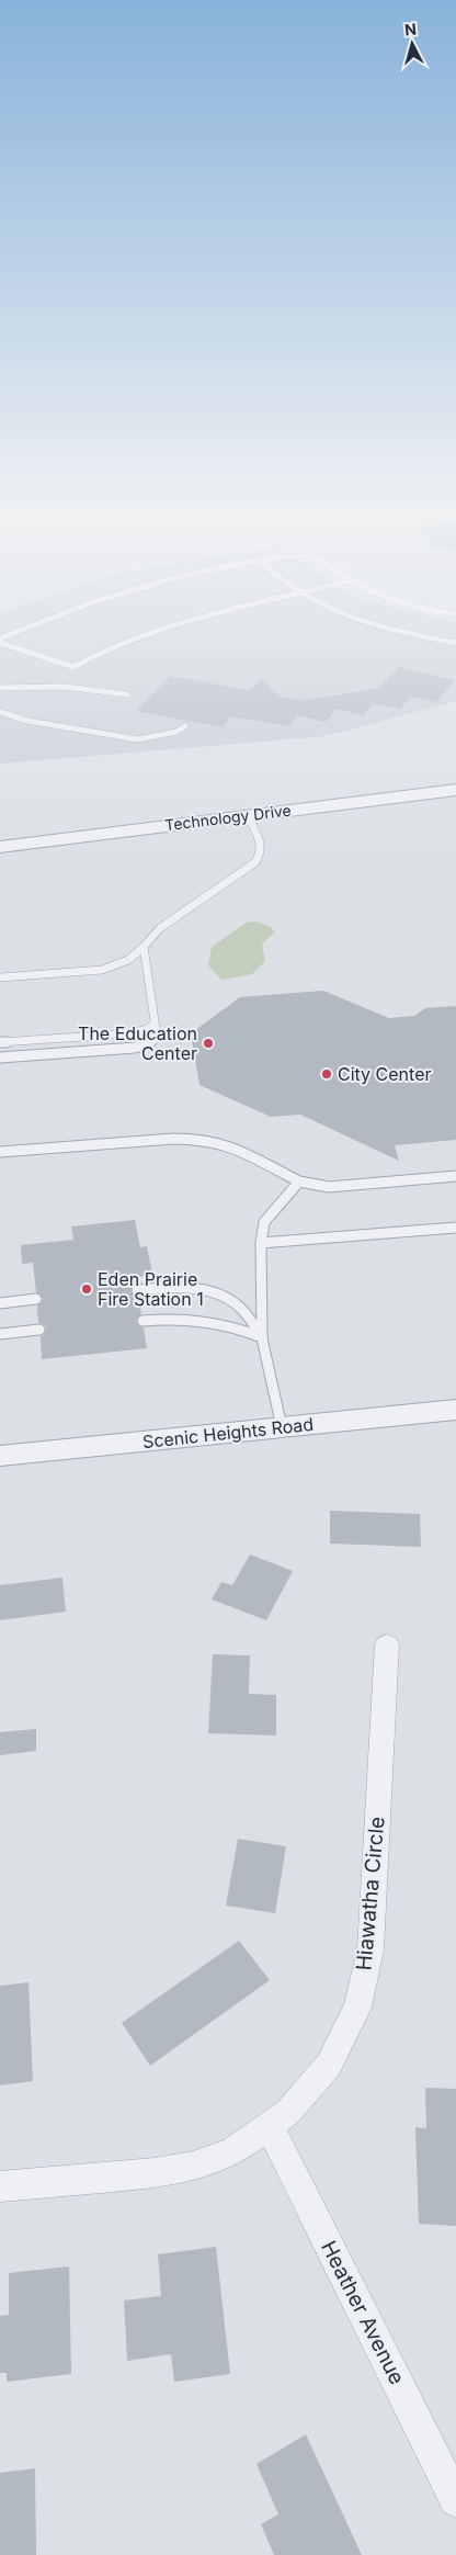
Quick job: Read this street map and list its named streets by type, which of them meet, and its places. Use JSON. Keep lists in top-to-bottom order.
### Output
{
  "streets": {
    "street": [
      "Technology Drive",
      "Scenic Heights Road",
      "Hiawatha Circle",
      "Heather Avenue"
    ]
  },
  "crossings": [
    ["Hiawatha Circle", "Heather Avenue"]
  ],
  "places": ["The Education Center", "City Center", "Eden Prairie Fire Station 1"],
  "north": "top"
}
